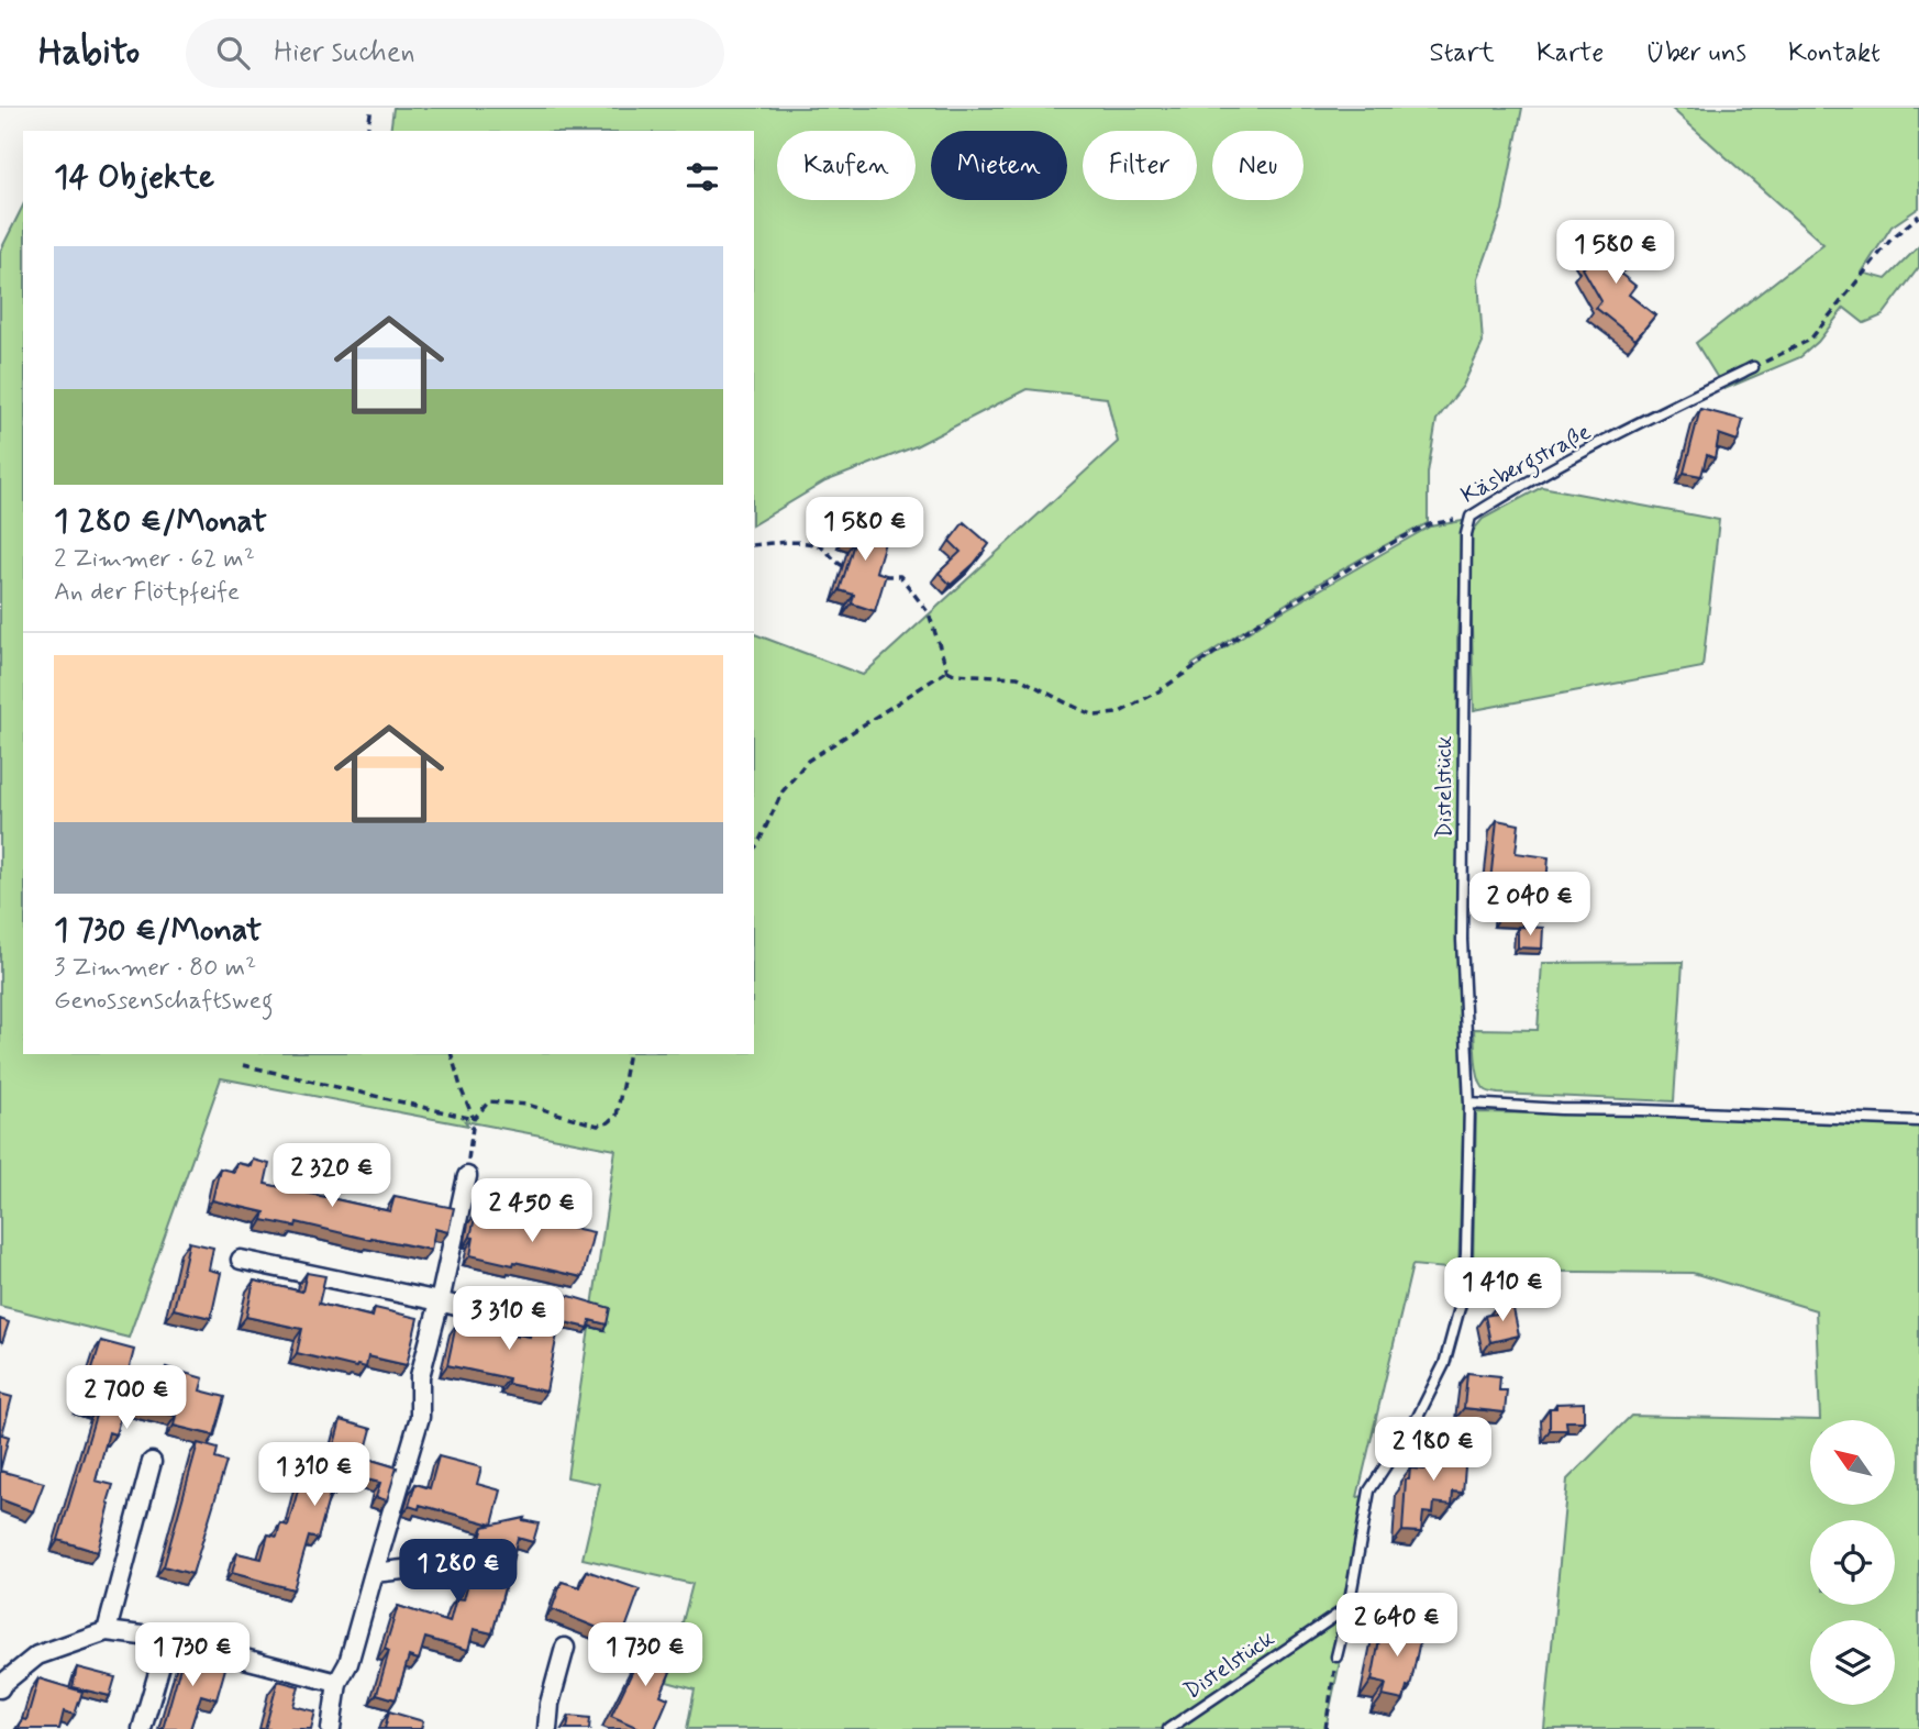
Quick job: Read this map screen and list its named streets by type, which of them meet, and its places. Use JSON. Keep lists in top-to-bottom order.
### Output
{
  "streets": {
    "lane": ["Käsbergstraße", "Distelstück"]
  },
  "crossings": [
    ["Käsbergstraße", "Distelstück"]
  ],
  "north": "top left",
  "page": {
    "header": "Habito",
    "search": "Hier suchen",
    "nav": [
      "Start",
      "Karte",
      "Über uns",
      "Kontakt"
    ],
    "chip": [
      "Kaufen",
      "Mieten",
      "Filter",
      "Neu"
    ],
    "heading": "14 Objekte",
    "price": [
      "1 580 €",
      "1 580 €",
      "2 040 €",
      "2 320 €",
      "2 450 €",
      "1 410 €",
      "3 310 €",
      "2 700 €",
      "2 180 €",
      "1 310 €",
      "1 280 €",
      "2 640 €",
      "1 730 €",
      "1 730 €"
    ],
    "list": [
      {
        "name": "1 280 €/Monat",
        "note": "2 Zimmer · 62 m² · An der Flötpfeife"
      },
      {
        "name": "1 730 €/Monat",
        "note": "3 Zimmer · 80 m² · Genossenschaftsweg"
      }
    ]
  }
}
